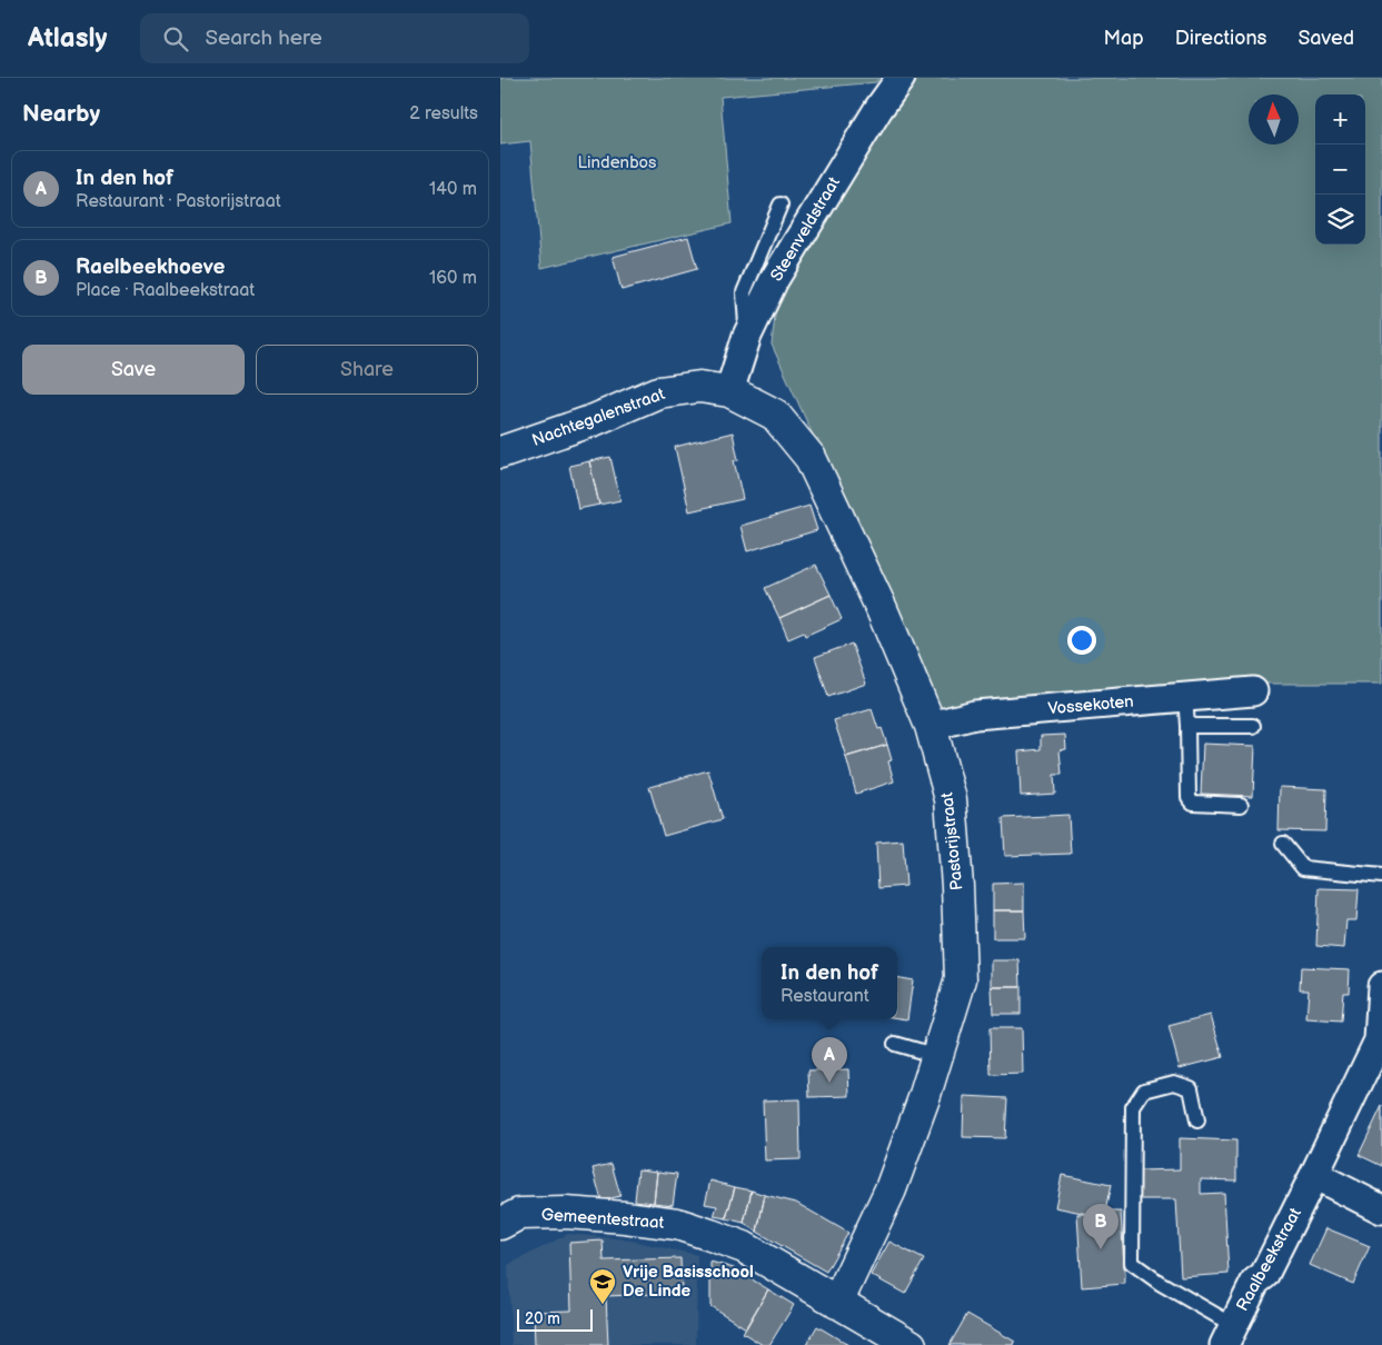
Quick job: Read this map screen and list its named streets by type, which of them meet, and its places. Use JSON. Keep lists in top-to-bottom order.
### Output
{
  "streets": {
    "street": [
      "Steenveldstraat",
      "Nachtegalenstraat",
      "Vossekoten",
      "Pastorijstraat",
      "Gemeentestraat",
      "Raalbeekstraat"
    ]
  },
  "crossings": [
    ["Steenveldstraat", "Nachtegalenstraat"],
    ["Steenveldstraat", "Pastorijstraat"],
    ["Nachtegalenstraat", "Pastorijstraat"],
    ["Vossekoten", "Pastorijstraat"],
    ["Pastorijstraat", "Gemeentestraat"]
  ],
  "parks": ["Lindenbos"],
  "places": {
    "school or university": ["Vrije Basisschool De Linde"]
  },
  "scale_bar": "20 m",
  "north": "top",
  "page": {
    "header": "Atlasly",
    "search": "Search here",
    "nav": ["Map", "Directions", "Saved"],
    "heading": ["Nearby", "2 results"],
    "map_buttons": ["+", "−"],
    "list": [
      {
        "mark": "A",
        "name": "In den hof",
        "note": "Restaurant · Pastorijstraat",
        "value": "140 m"
      },
      {
        "mark": "B",
        "name": "Raelbeekhoeve",
        "note": "Place · Raalbeekstraat",
        "value": "160 m"
      }
    ],
    "buttons": ["Save", "Share"],
    "popup": ["In den hof", "Restaurant"],
    "pins": ["A", "B"],
    "scale": "20 m"
  }
}
